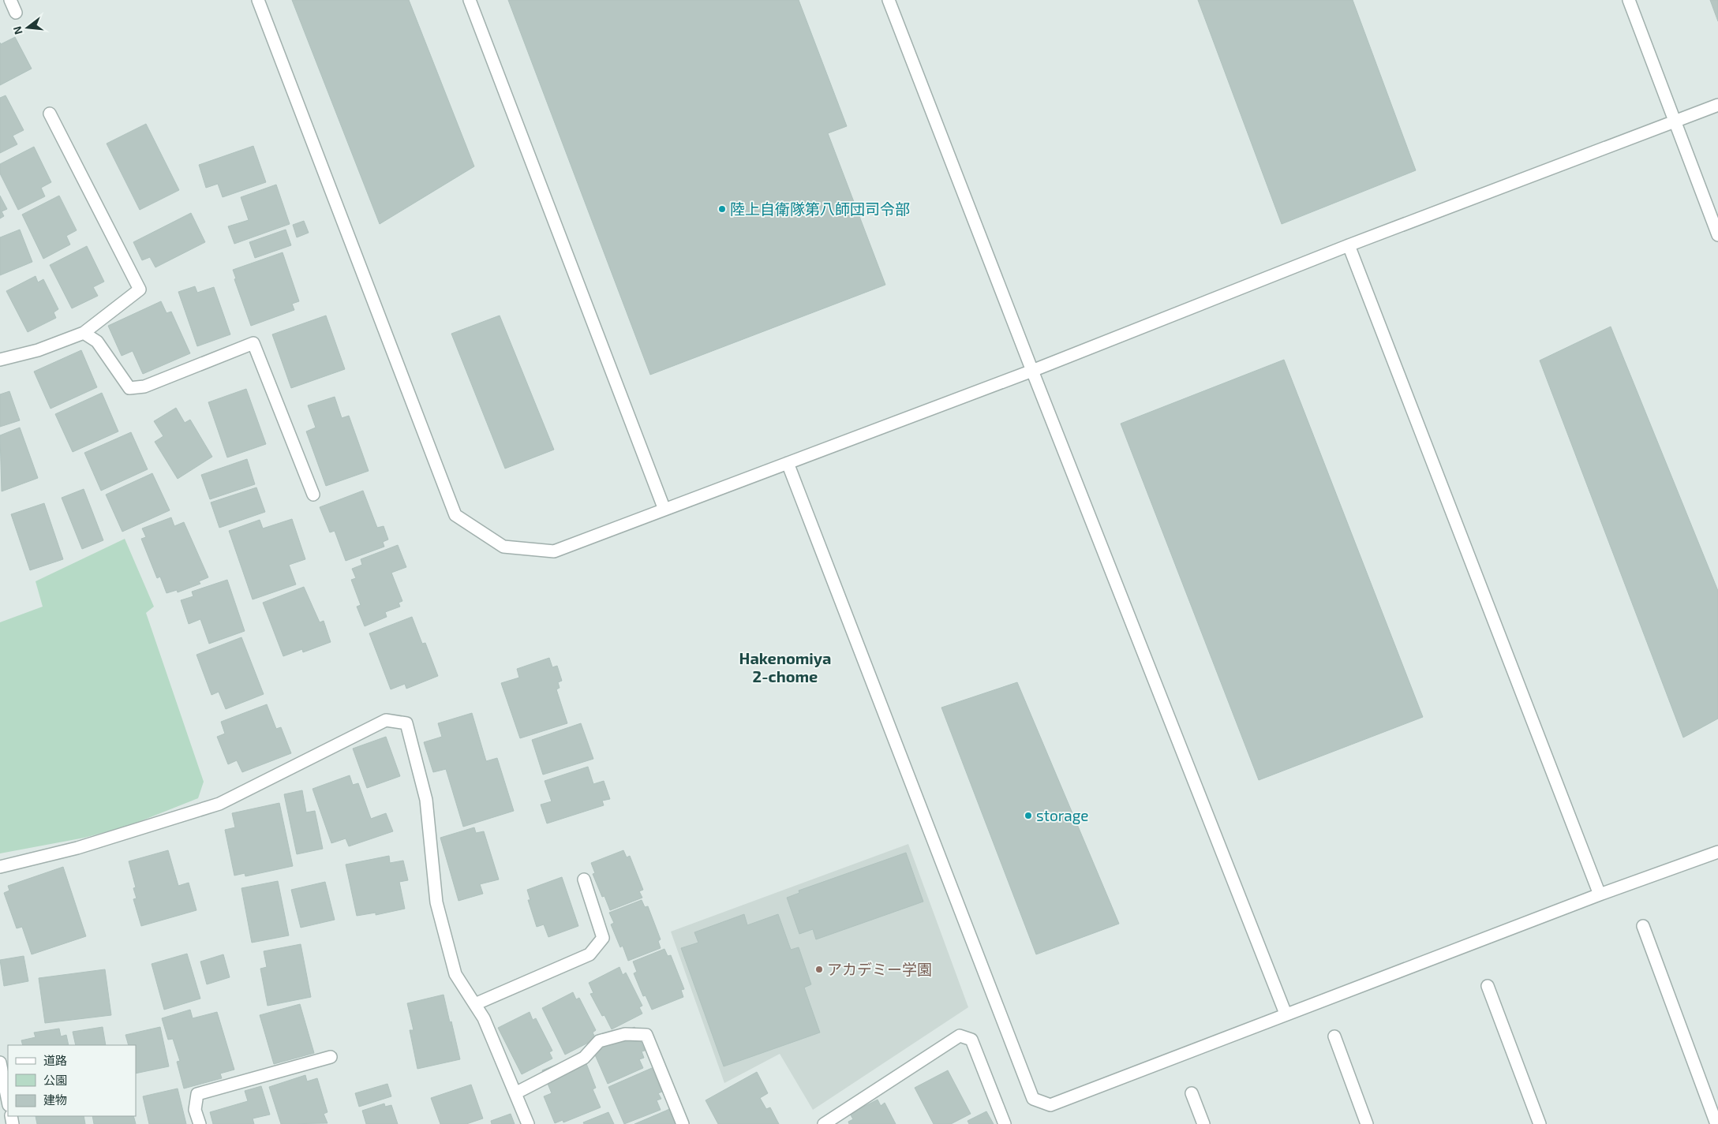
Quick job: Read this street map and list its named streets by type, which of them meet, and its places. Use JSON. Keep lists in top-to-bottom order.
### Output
{
  "districts": ["Hakenomiya 2-chome"],
  "places": ["陸上自衛隊第八師団司令部", "storage", "アカデミー学園"],
  "legend": ["道路", "公園", "建物"],
  "north": "left"
}
